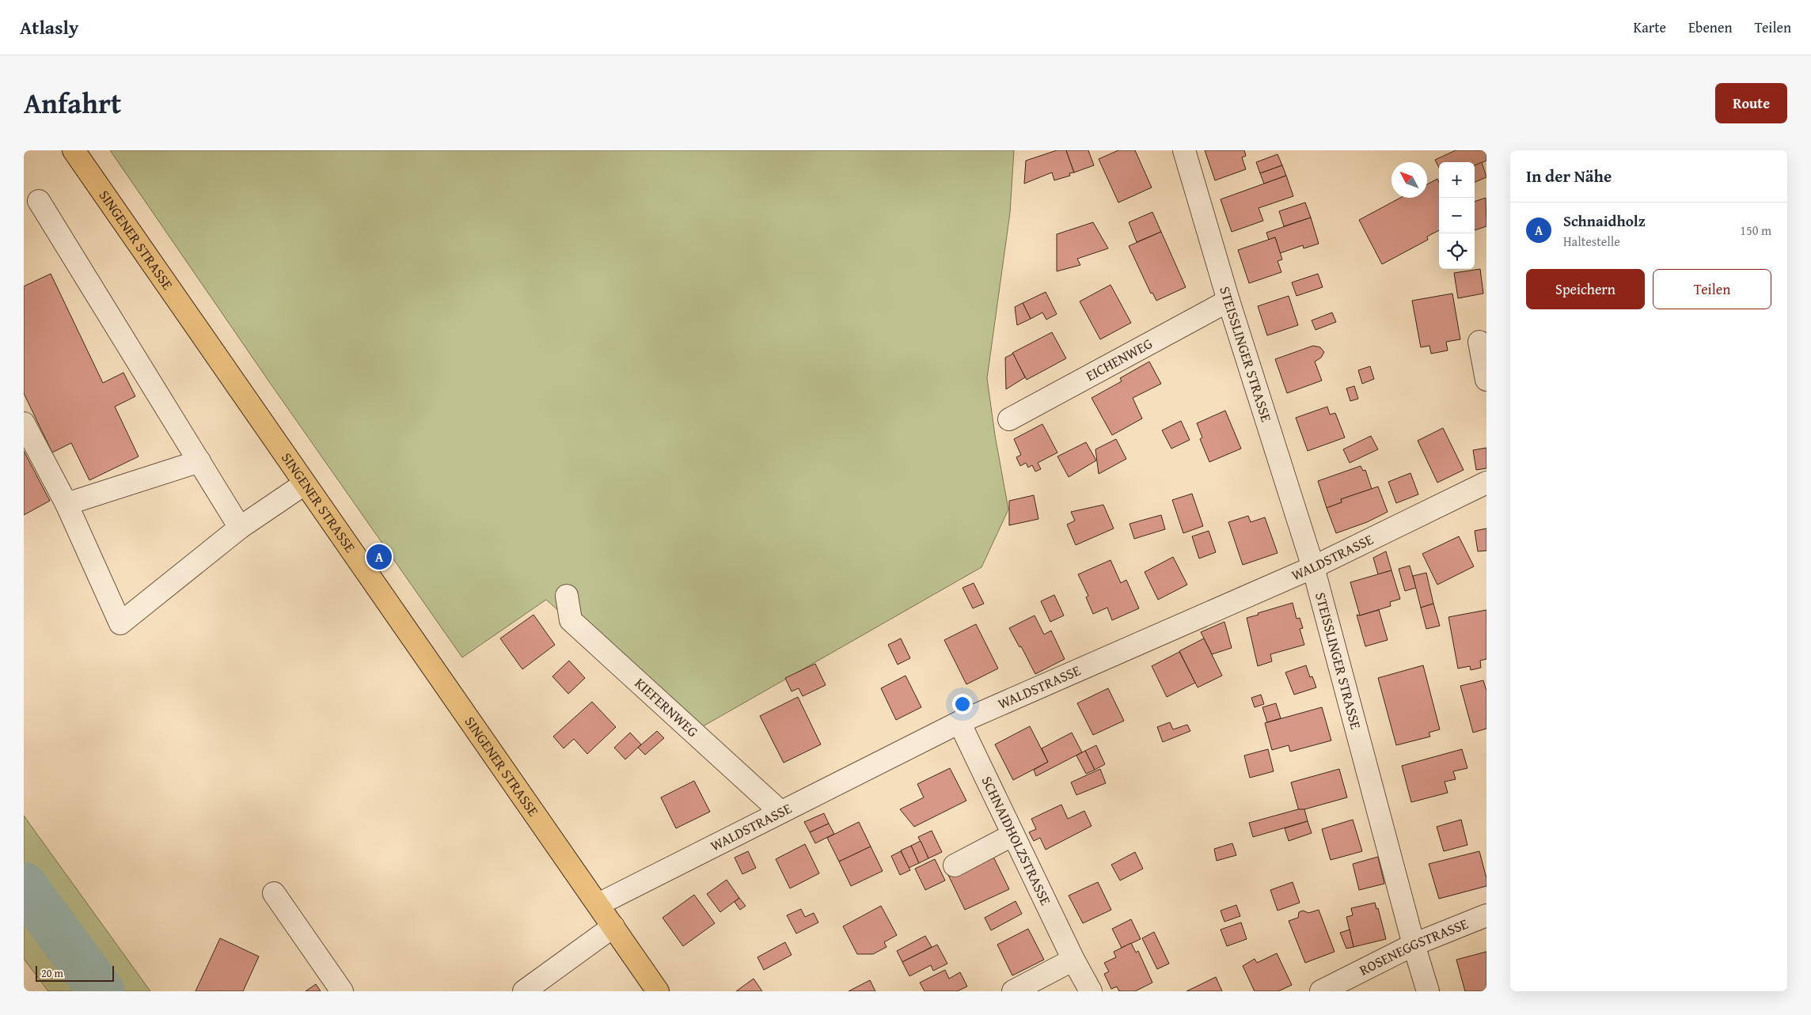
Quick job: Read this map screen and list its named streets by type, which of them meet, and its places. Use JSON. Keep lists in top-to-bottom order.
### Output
{
  "streets": {
    "main road": ["SINGENER STRASSE"],
    "street": [
      "STEISSLINGER STRASSE",
      "EICHENWEG",
      "WALDSTRASSE",
      "KIEFERNWEG",
      "SCHNAIDHOLZSTRASSE",
      "ROSENEGGSTRASSE"
    ]
  },
  "crossings": [
    ["SINGENER STRASSE", "WALDSTRASSE"],
    ["STEISSLINGER STRASSE", "EICHENWEG"],
    ["STEISSLINGER STRASSE", "WALDSTRASSE"],
    ["STEISSLINGER STRASSE", "ROSENEGGSTRASSE"],
    ["WALDSTRASSE", "KIEFERNWEG"],
    ["WALDSTRASSE", "SCHNAIDHOLZSTRASSE"]
  ],
  "scale_bar": "20 m",
  "north": "top left",
  "page": {
    "header": "Atlasly",
    "nav": ["Karte", "Ebenen", "Teilen"],
    "title": "Anfahrt",
    "buttons": [
      "Route",
      ["Speichern", "Teilen"]
    ],
    "heading": "In der Nähe",
    "map_buttons": ["+", "−"],
    "list": [
      {
        "mark": "A",
        "name": "Schnaidholz",
        "note": "Haltestelle",
        "value": "150 m"
      }
    ],
    "pins": "A",
    "scale": "20 m"
  }
}
